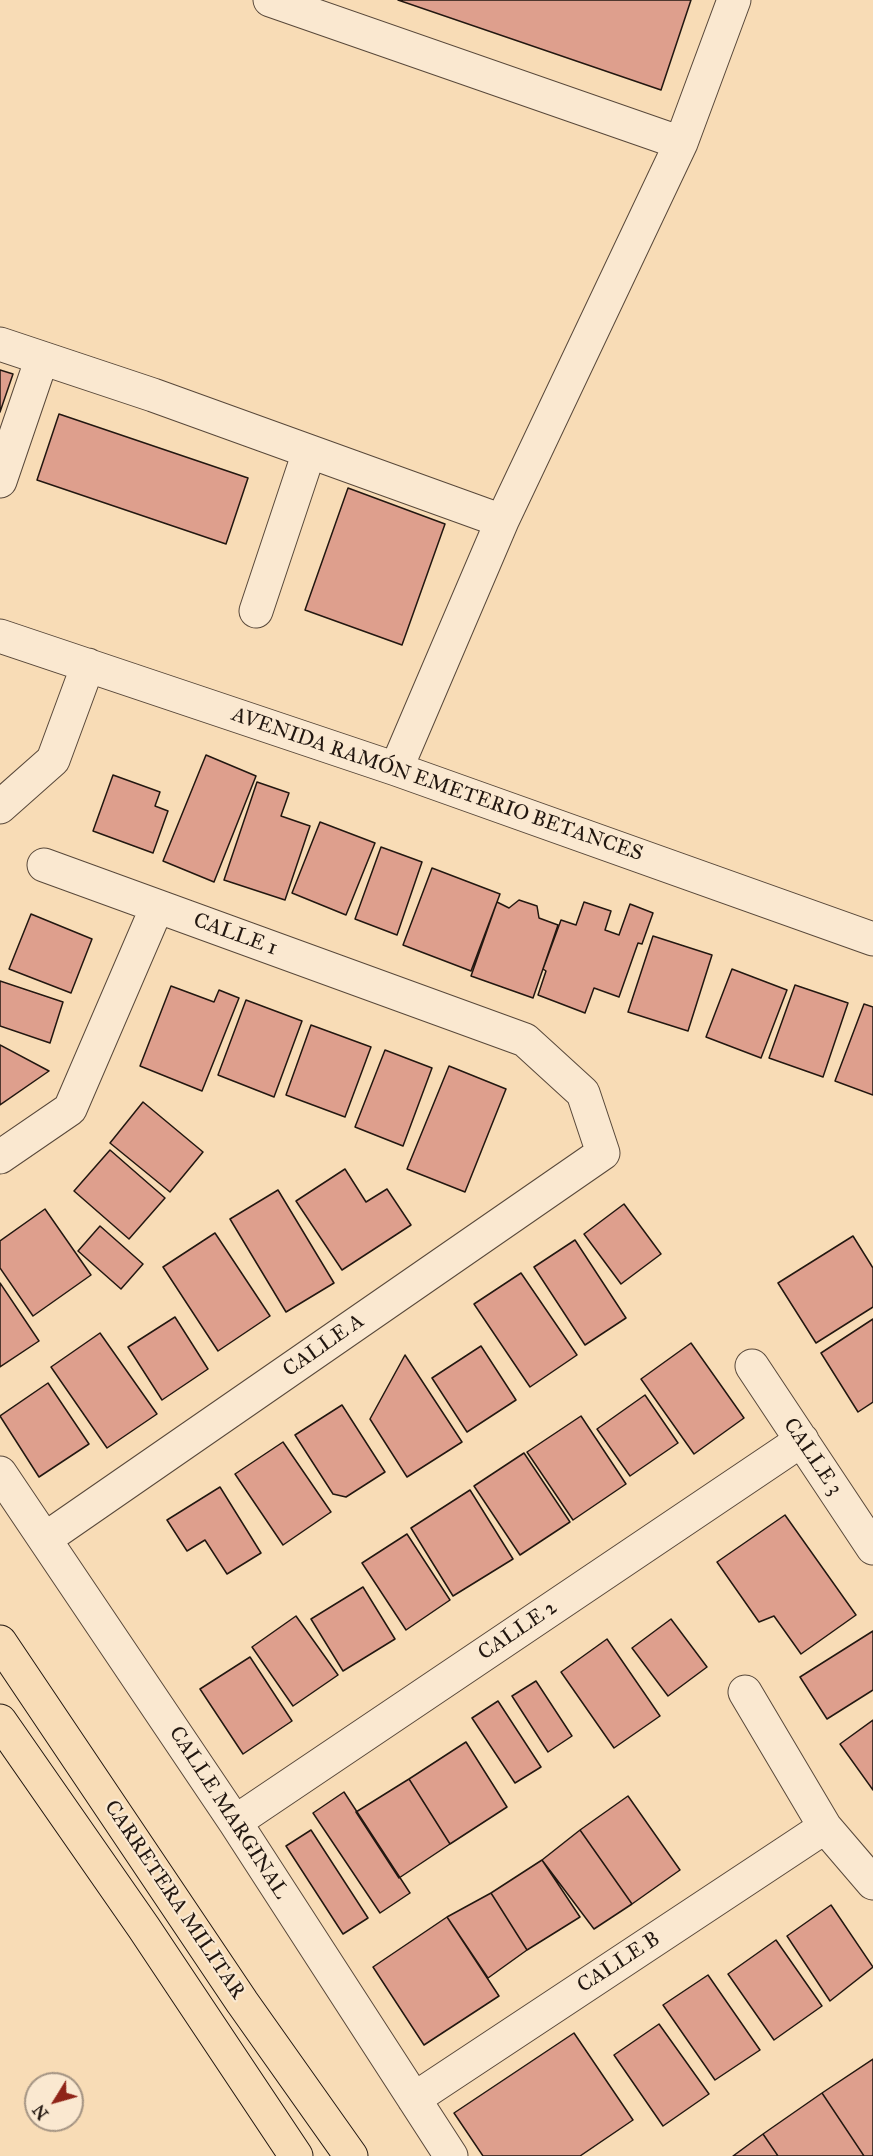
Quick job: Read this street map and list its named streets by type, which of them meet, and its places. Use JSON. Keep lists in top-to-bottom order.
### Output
{
  "streets": {
    "main road": ["CARRETERA MILITAR"],
    "street": [
      "AVENIDA RAMÓN EMETERIO BETANCES",
      "CALLE 1",
      "CALLE A",
      "CALLE 3",
      "CALLE 2",
      "CALLE MARGINAL",
      "CALLE B"
    ]
  },
  "crossings": [
    ["CALLE 1", "CALLE A"],
    ["CALLE A", "CALLE MARGINAL"],
    ["CALLE 3", "CALLE 2"],
    ["CALLE 2", "CALLE MARGINAL"],
    ["CALLE MARGINAL", "CALLE B"]
  ],
  "north": "bottom left"
}
